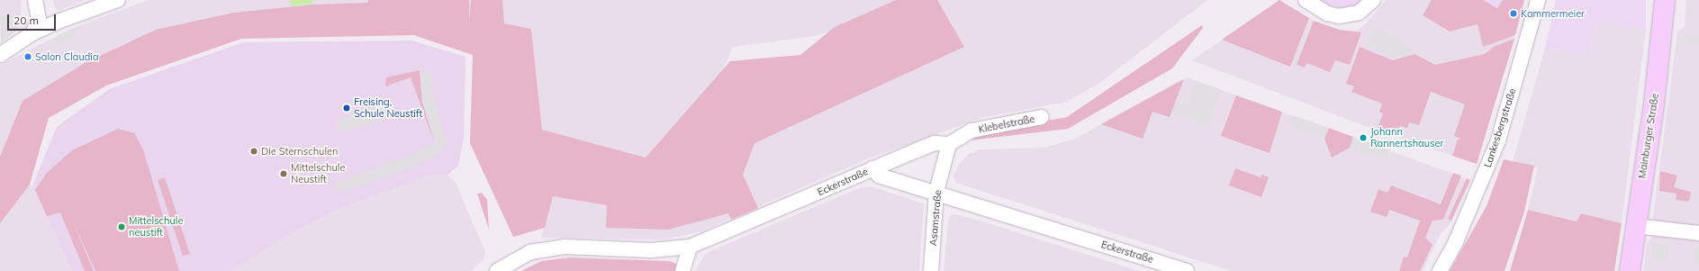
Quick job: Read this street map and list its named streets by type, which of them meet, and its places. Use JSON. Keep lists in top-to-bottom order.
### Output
{
  "streets": {
    "main road": ["Mainburger Straße"],
    "street": [
      "Klebelstraße",
      "Lankesbergstraße",
      "Eckerstraße",
      "Asamstraße"
    ]
  },
  "crossings": [
    ["Klebelstraße", "Eckerstraße"],
    ["Klebelstraße", "Asamstraße"],
    ["Eckerstraße", "Asamstraße"]
  ],
  "places": [
    "Kammermeier",
    "Salon Claudia",
    "Freising, Schule Neustift",
    "Johann Rannertshauser",
    "Die Sternschulen",
    "Mittelschule Neustift",
    "Mittelschule neustift"
  ],
  "scale_bar": "20 m"
}
